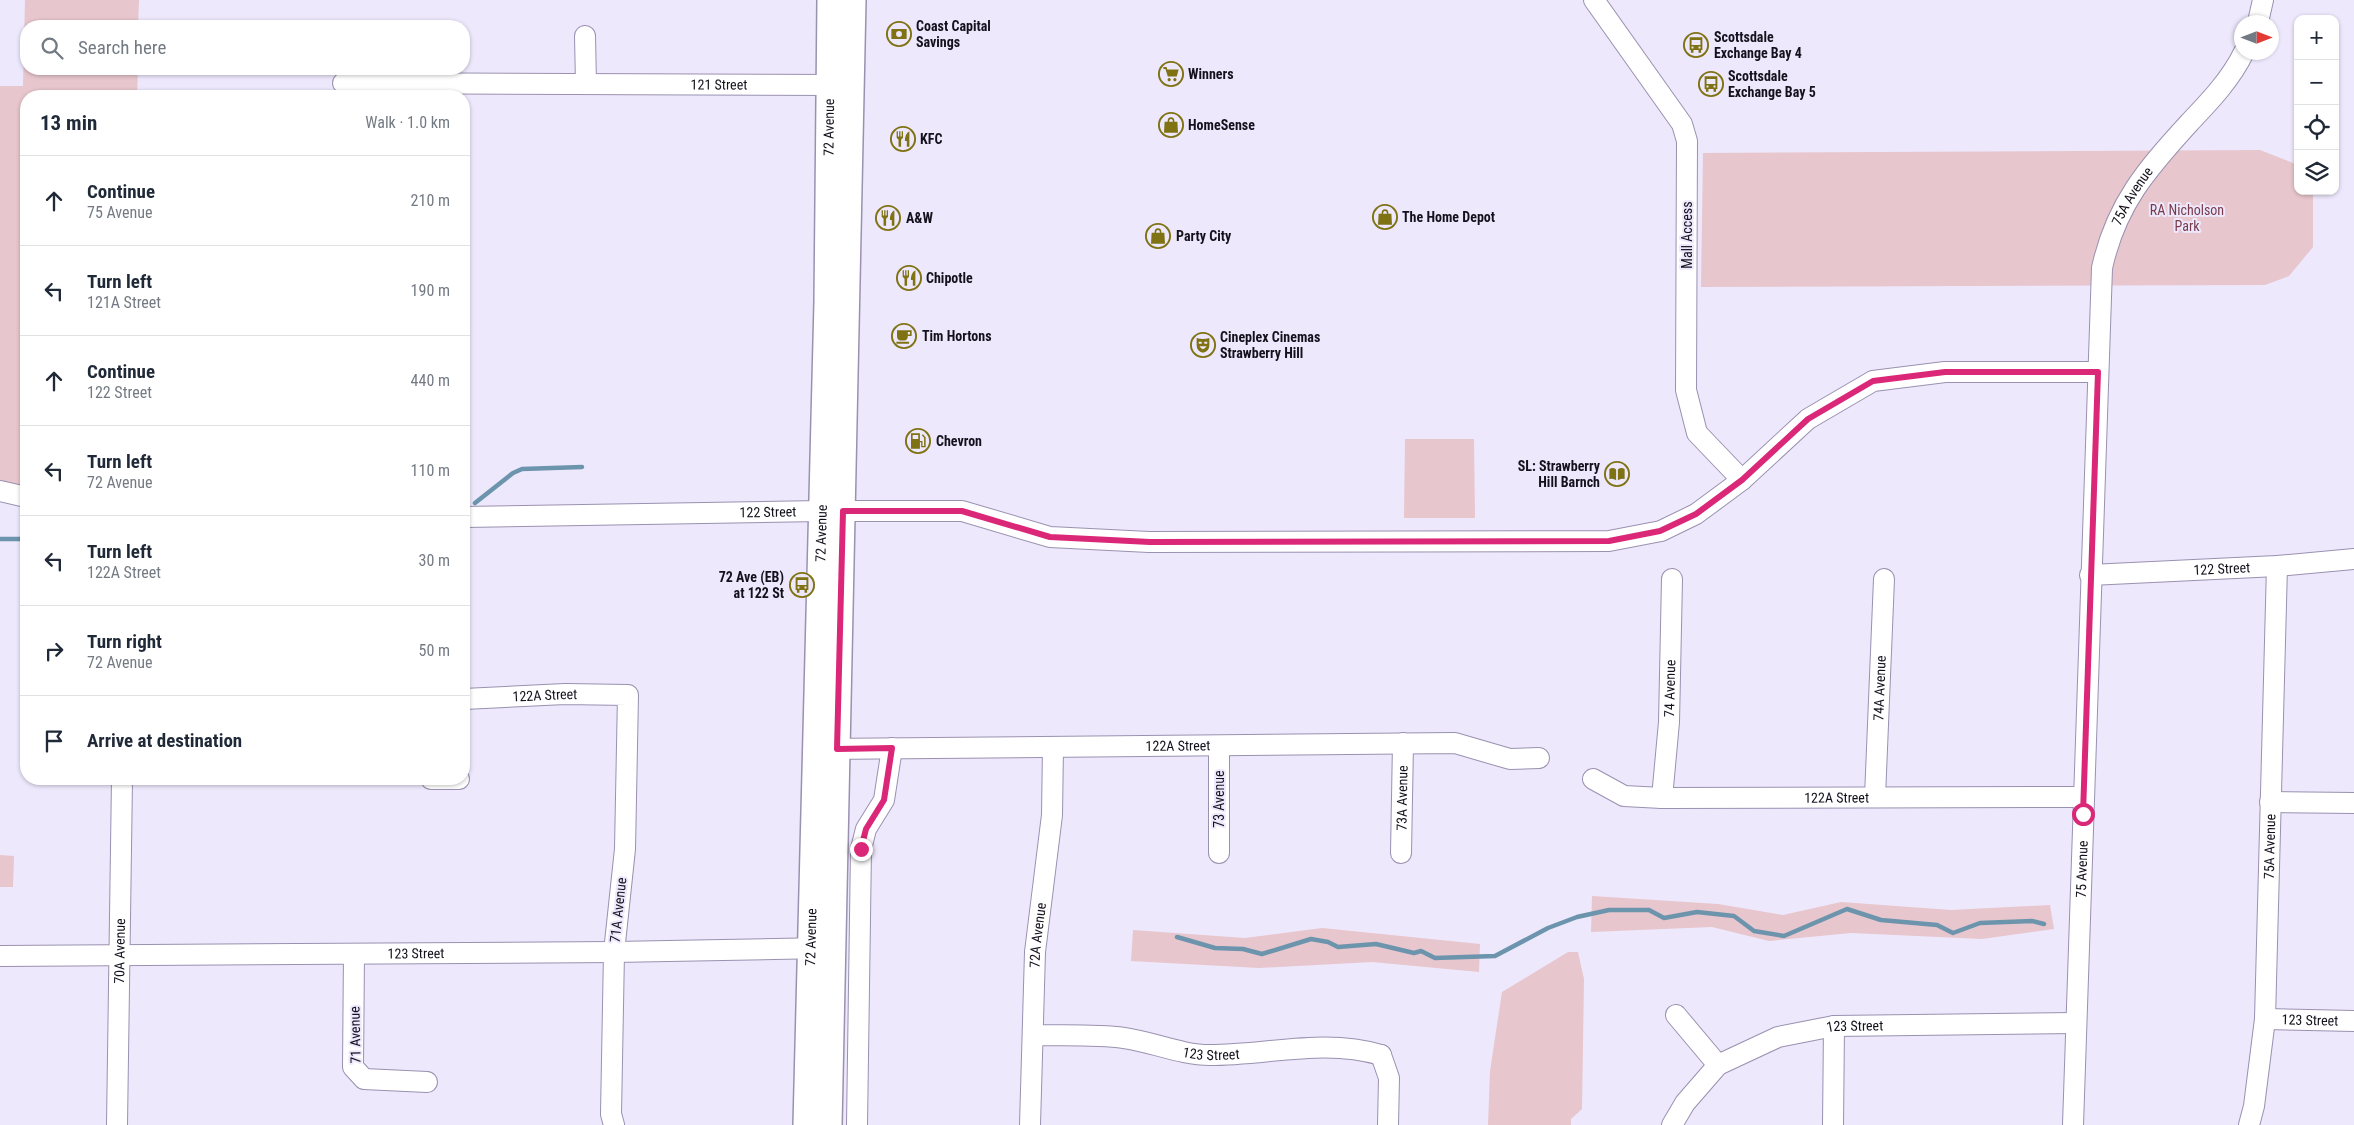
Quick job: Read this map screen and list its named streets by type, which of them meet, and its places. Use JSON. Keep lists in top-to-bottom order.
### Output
{
  "streets": {
    "main road": ["72 Avenue"],
    "street": [
      "121 Street",
      "75A Avenue",
      "Mall Access",
      "122 Street",
      "74A Avenue",
      "74 Avenue",
      "122A Street",
      "73A Avenue",
      "73 Avenue",
      "75 Avenue",
      "71A Avenue",
      "72A Avenue",
      "70A Avenue",
      "123 Street",
      "71 Avenue"
    ]
  },
  "crossings": [
    ["121 Street", "72 Avenue"],
    ["72 Avenue", "122 Street"],
    ["72 Avenue", "122A Street"],
    ["72 Avenue", "123 Street"],
    ["75A Avenue", "122 Street"],
    ["75A Avenue", "75 Avenue"],
    ["75A Avenue", "123 Street"],
    ["Mall Access", "122 Street"],
    ["122 Street", "75 Avenue"],
    ["74A Avenue", "122A Street"],
    ["74 Avenue", "122A Street"],
    ["122A Street", "73A Avenue"],
    ["122A Street", "73 Avenue"],
    ["122A Street", "75 Avenue"],
    ["122A Street", "71A Avenue"],
    ["122A Street", "72A Avenue"],
    ["75 Avenue", "123 Street"],
    ["71A Avenue", "123 Street"],
    ["72A Avenue", "123 Street"],
    ["70A Avenue", "123 Street"],
    ["123 Street", "71 Avenue"]
  ],
  "parks": ["RA Nicholson Park"],
  "places": {
    "bank": ["Coast Capital Savings"],
    "bus stop": ["Scottsdale Exchange Bay 4", "Scottsdale Exchange Bay 5", "72 Ave (EB) at 122 St"],
    "supermarket": ["Winners"],
    "shop": ["HomeSense", "The Home Depot", "Party City"],
    "restaurant": ["KFC", "A&W", "Chipotle"],
    "cafe": ["Tim Hortons"],
    "theatre": ["Cineplex Cinemas Strawberry Hill"],
    "fuel station": ["Chevron"],
    "library": ["SL: Strawberry Hill Barnch"]
  },
  "north": "right",
  "page": {
    "map_buttons": ["+", "−"],
    "search": "Search here",
    "heading": ["13 min", "Walk · 1.0 km"],
    "list": [
      ["Continue", "75 Avenue", "210 m"],
      ["Turn left", "121A Street", "190 m"],
      ["Continue", "122 Street", "440 m"],
      ["Turn left", "72 Avenue", "110 m"],
      ["Turn left", "122A Street", "30 m"],
      ["Turn right", "72 Avenue", "50 m"],
      "Arrive at destination"
    ]
  }
}
